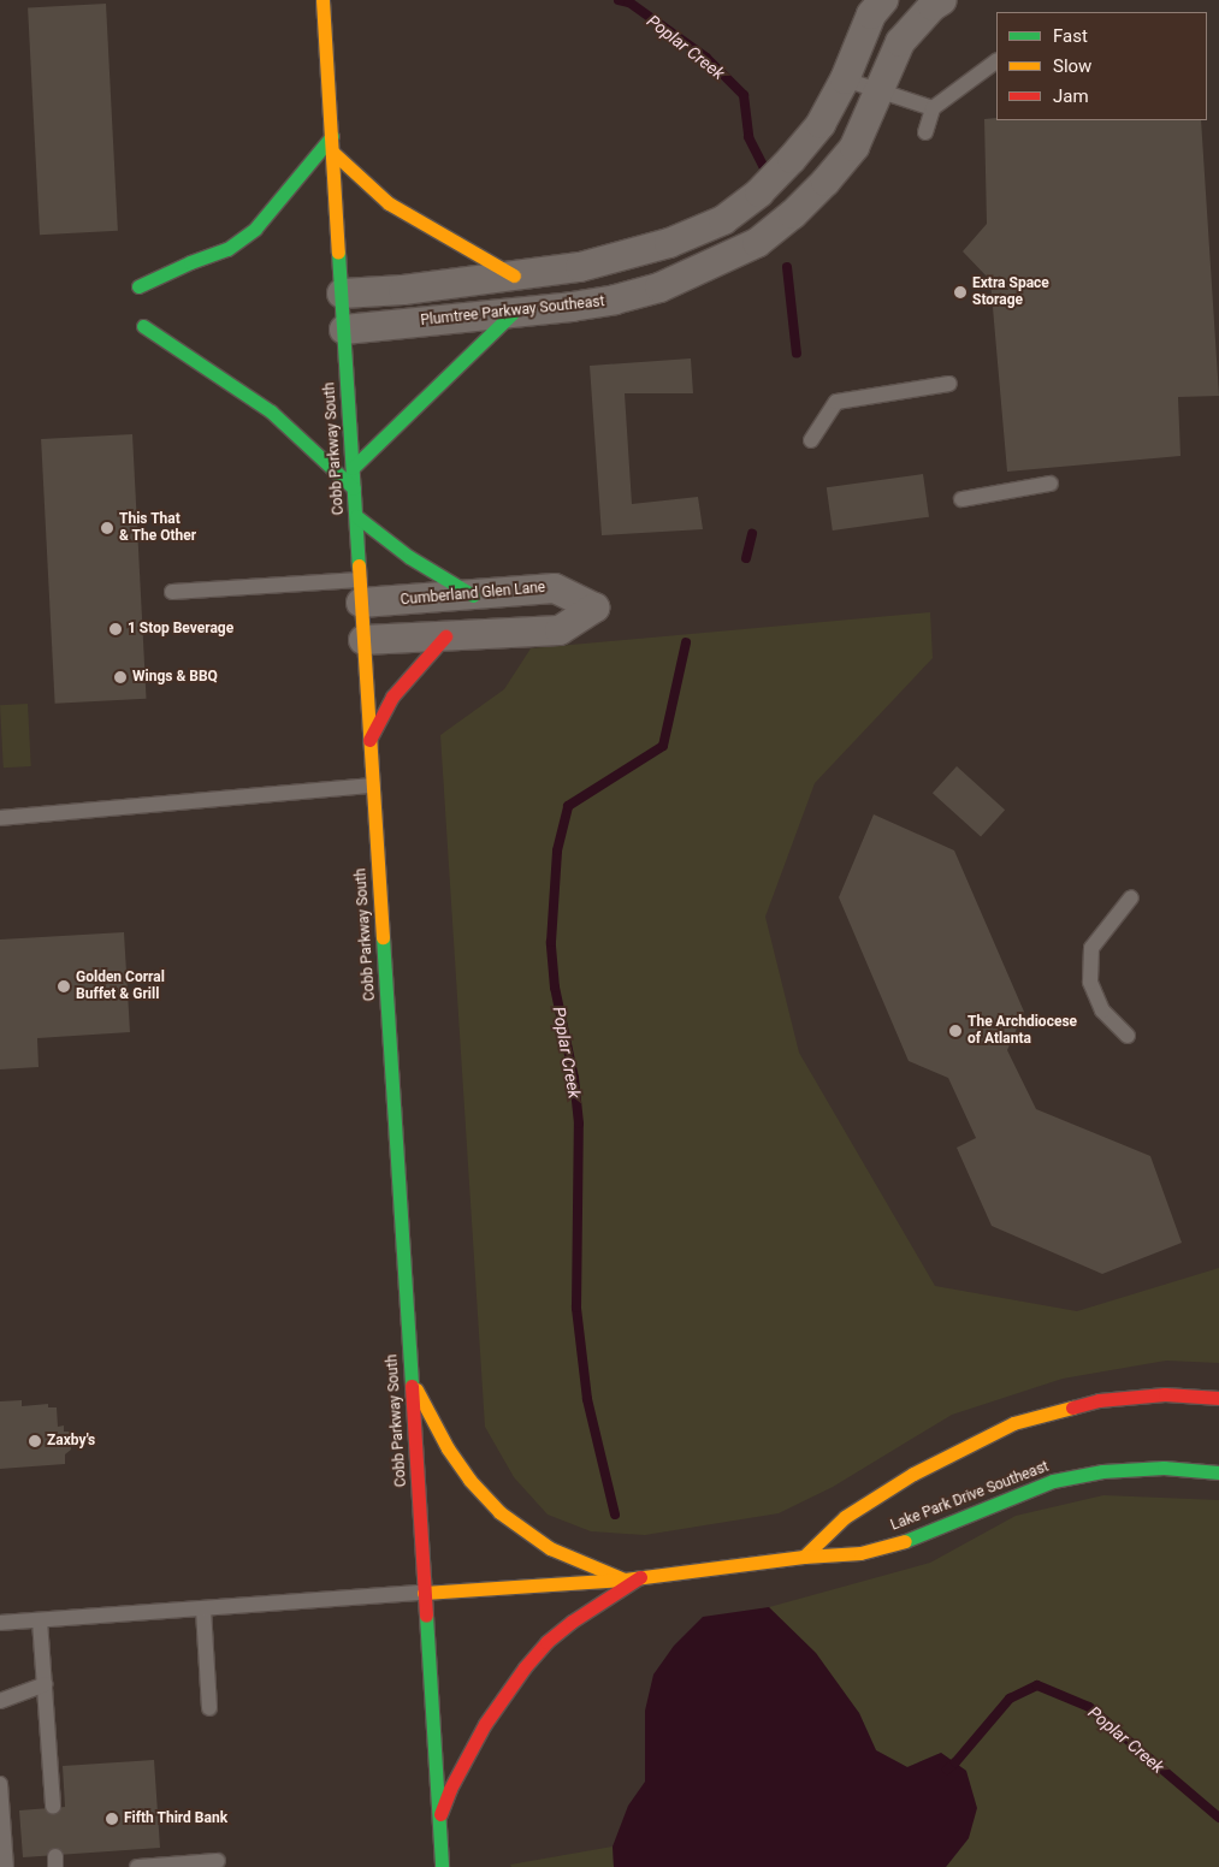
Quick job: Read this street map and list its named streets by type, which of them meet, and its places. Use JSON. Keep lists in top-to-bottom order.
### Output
{
  "streets": {
    "main road": ["Cobb Parkway South", "Lake Park Drive Southeast"],
    "street": ["Plumtree Parkway Southeast", "Cumberland Glen Lane"]
  },
  "crossings": [
    ["Plumtree Parkway Southeast", "Cobb Parkway South"],
    ["Cobb Parkway South", "Cumberland Glen Lane"],
    ["Cobb Parkway South", "Lake Park Drive Southeast"]
  ],
  "water": ["Poplar Creek"],
  "places": [
    "Extra Space Storage",
    "This That & The Other",
    "1 Stop Beverage",
    "Wings & BBQ",
    "Golden Corral Buffet & Grill",
    "The Archdiocese of Atlanta",
    "Zaxby's",
    "Fifth Third Bank"
  ],
  "legend": ["Fast", "Slow", "Jam"]
}
